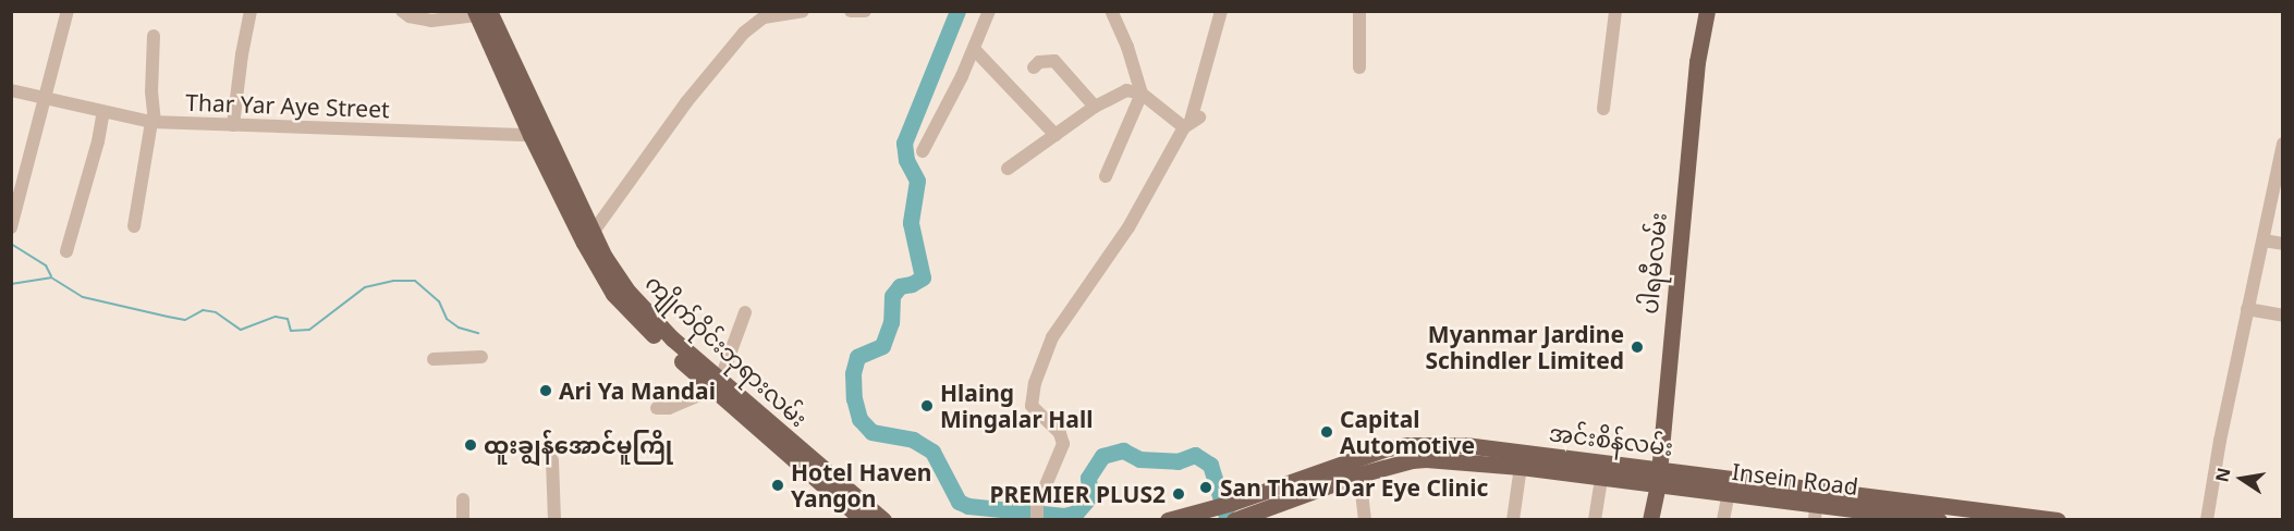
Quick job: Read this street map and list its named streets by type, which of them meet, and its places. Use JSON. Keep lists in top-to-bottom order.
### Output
{
  "streets": {
    "main road": [
      "ပါရမီလမ်း",
      "ကျိုက်ဝိုင်းဘုရားလမ်း",
      "အင်းစိန်လမ်း",
      "Insein Road"
    ],
    "street": ["Thar Yar Aye Street"]
  },
  "crossings": [
    ["Thar Yar Aye Street", "ကျိုက်ဝိုင်းဘုရားလမ်း"],
    ["ပါရမီလမ်း", "အင်းစိန်လမ်း"],
    ["ပါရမီလမ်း", "Insein Road"],
    ["အင်းစိန်လမ်း", "Insein Road"]
  ],
  "places": [
    "Myanmar Jardine Schindler Limited",
    "Ari Ya Mandai",
    "Hlaing Mingalar Hall",
    "Capital Automotive",
    "ထူးချွန်အောင်မူကြို",
    "Hotel Haven Yangon",
    "San Thaw Dar Eye Clinic",
    "PREMIER PLUS2"
  ],
  "north": "left"
}
